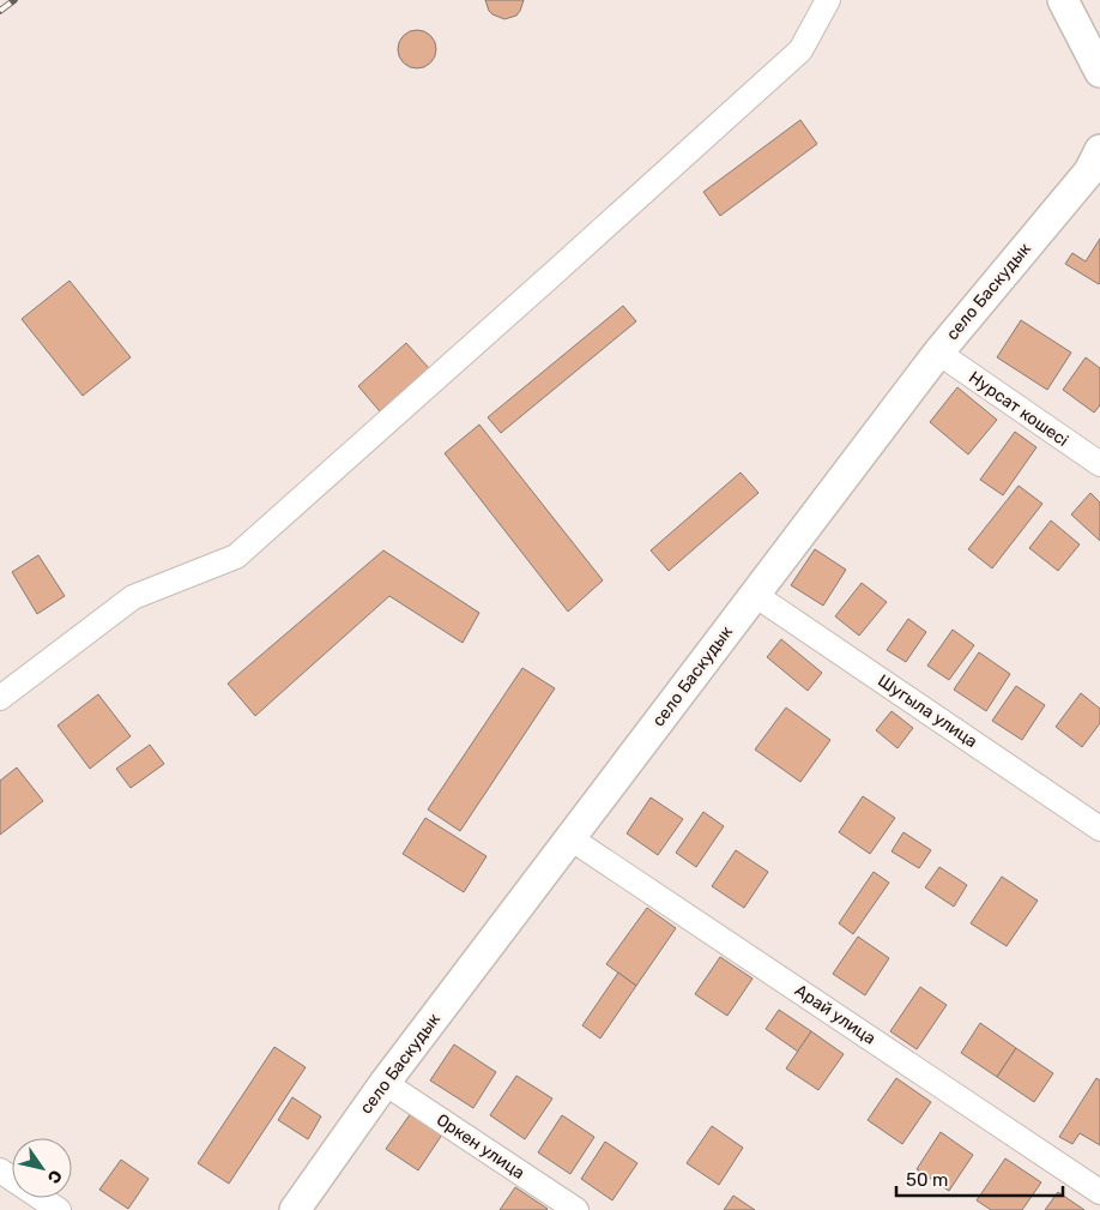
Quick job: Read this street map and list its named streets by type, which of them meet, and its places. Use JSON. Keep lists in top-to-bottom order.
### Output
{
  "streets": {
    "street": [
      "село Баскудык",
      "Нурсат кошесi",
      "Шугыла улица",
      "Арай улица",
      "Оркен улица"
    ]
  },
  "crossings": [
    ["село Баскудык", "Нурсат кошесi"],
    ["село Баскудык", "Шугыла улица"],
    ["село Баскудык", "Арай улица"],
    ["село Баскудык", "Оркен улица"]
  ],
  "scale_bar": "50 m",
  "north": "bottom right"
}
